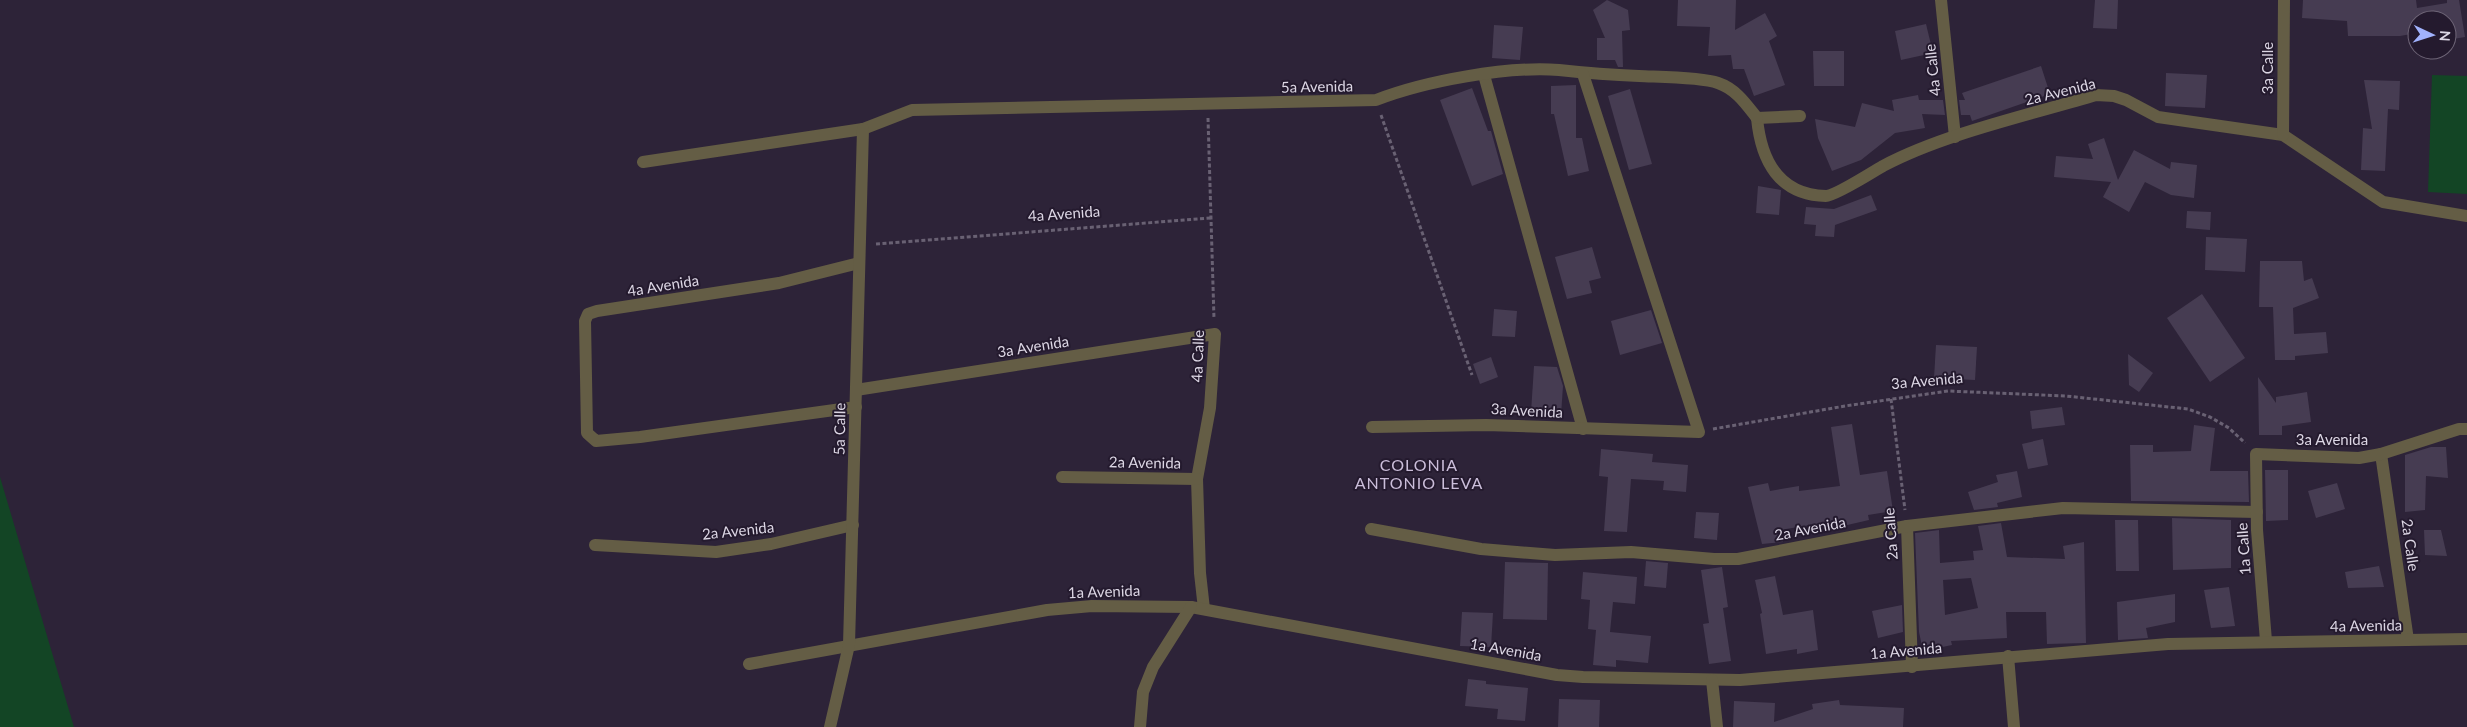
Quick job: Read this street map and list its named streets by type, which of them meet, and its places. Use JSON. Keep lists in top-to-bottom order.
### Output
{
  "streets": {
    "street": [
      "3a Calle",
      "4a Calle",
      "5a Avenida",
      "2a Avenida",
      "4a Avenida",
      "3a Avenida",
      "5a Calle",
      "2a Calle",
      "1a Calle",
      "1a Avenida"
    ]
  },
  "crossings": [
    ["3a Calle", "2a Avenida"],
    ["4a Calle", "5a Avenida"],
    ["4a Calle", "2a Avenida"],
    ["4a Calle", "4a Avenida"],
    ["4a Calle", "3a Avenida"],
    ["4a Calle", "1a Avenida"],
    ["5a Avenida", "2a Avenida"],
    ["5a Avenida", "5a Calle"],
    ["2a Avenida", "5a Calle"],
    ["2a Avenida", "2a Calle"],
    ["2a Avenida", "1a Calle"],
    ["4a Avenida", "5a Calle"],
    ["4a Avenida", "2a Calle"],
    ["4a Avenida", "1a Calle"],
    ["4a Avenida", "1a Avenida"],
    ["3a Avenida", "5a Calle"],
    ["3a Avenida", "2a Calle"],
    ["3a Avenida", "1a Calle"],
    ["5a Calle", "1a Avenida"],
    ["2a Calle", "1a Avenida"],
    ["1a Calle", "1a Avenida"]
  ],
  "districts": ["COLONIA ANTONIO LEVA"],
  "north": "right"
}
